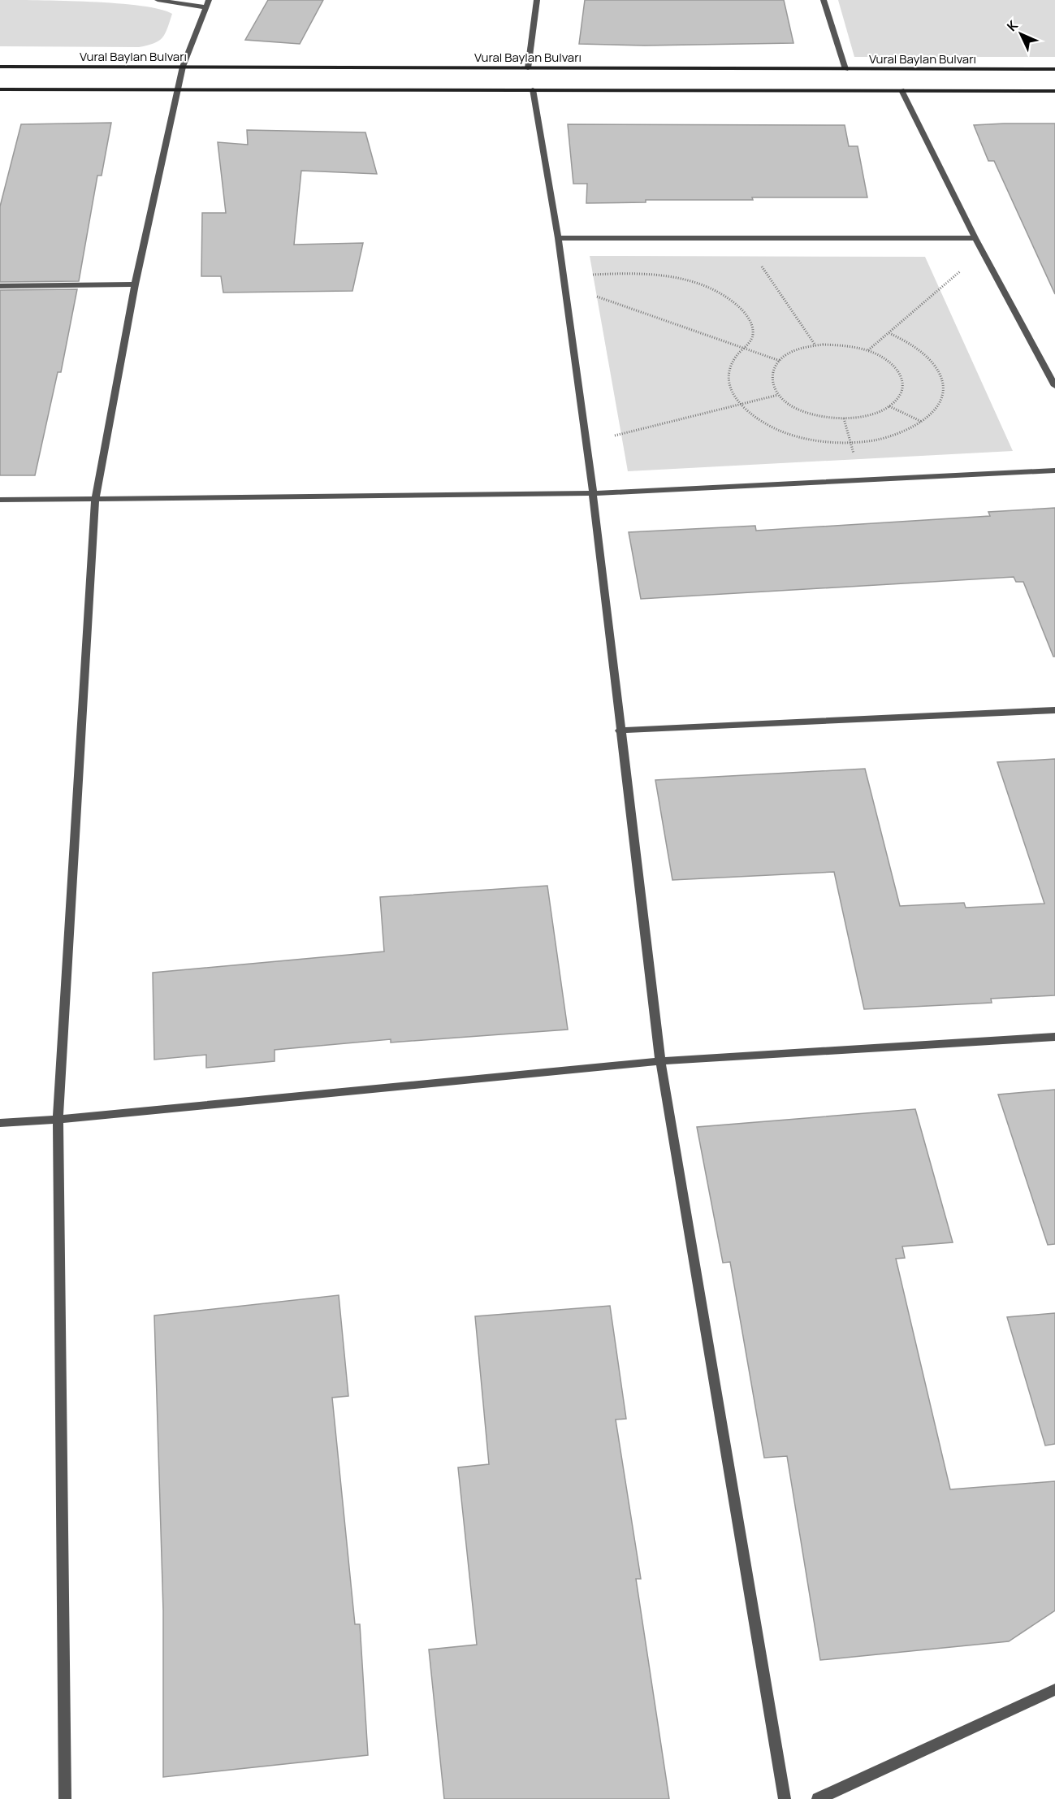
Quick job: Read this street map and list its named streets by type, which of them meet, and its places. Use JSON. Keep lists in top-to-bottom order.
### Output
{
  "streets": {
    "main road": ["Vural Baylan Bulvarı"]
  },
  "north": "top left"
}
